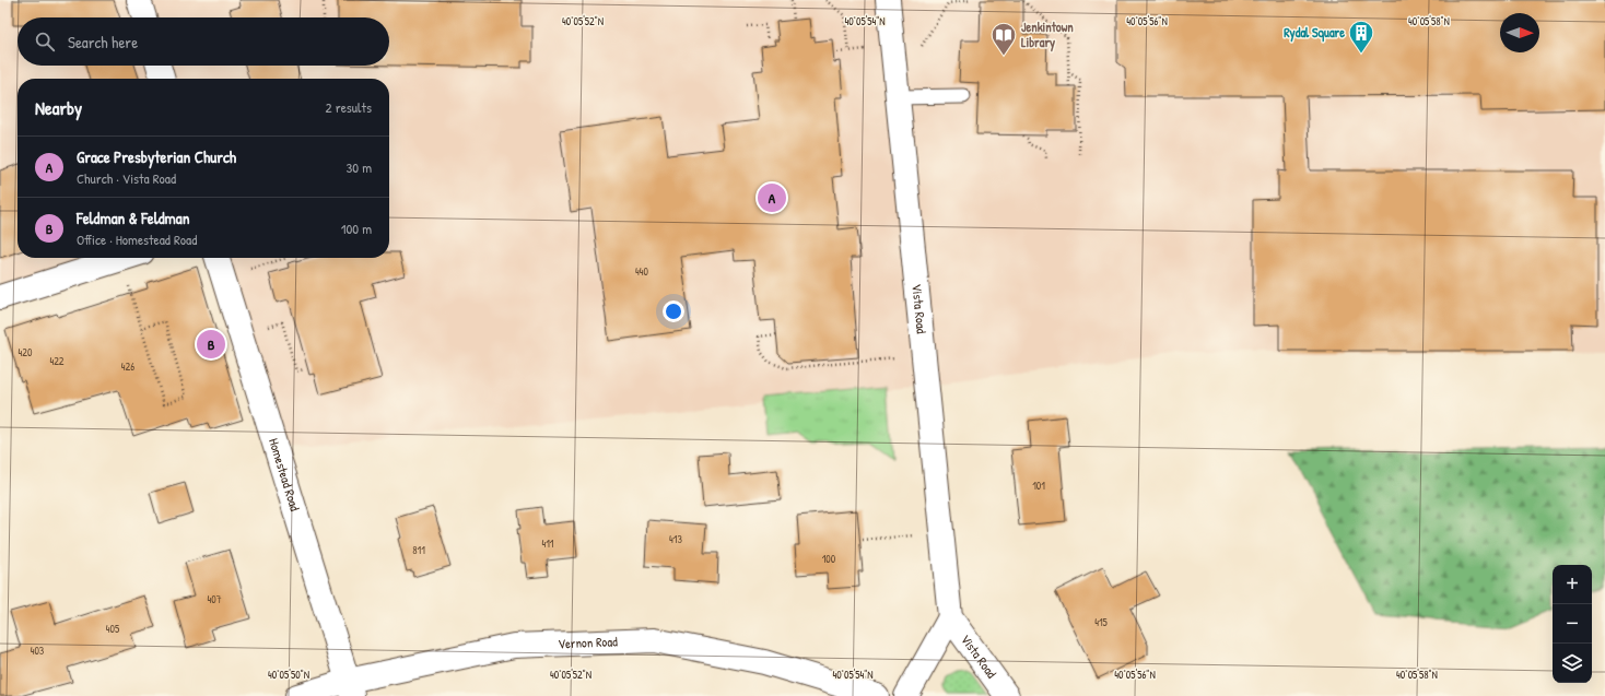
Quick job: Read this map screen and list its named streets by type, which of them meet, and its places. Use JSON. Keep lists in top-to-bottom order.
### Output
{
  "streets": {
    "street": ["Vista Road", "Homestead Road", "Vernon Road"]
  },
  "crossings": [
    ["Homestead Road", "Vernon Road"]
  ],
  "places": {
    "building": ["Rydal Square"],
    "library": ["Jenkintown Library"]
  },
  "house_numbers": [
    "440",
    "420",
    "422",
    "426",
    "101",
    "413",
    "411",
    "811",
    "100",
    "407",
    "415",
    "405",
    "403"
  ],
  "north": "right",
  "page": {
    "search": "Search here",
    "heading": ["Nearby", "2 results"],
    "list": [
      {
        "mark": "A",
        "name": "Grace Presbyterian Church",
        "note": "Church · Vista Road",
        "value": "30 m"
      },
      {
        "mark": "B",
        "name": "Feldman & Feldman",
        "note": "Office · Homestead Road",
        "value": "100 m"
      }
    ],
    "pins": ["A", "B"],
    "map_buttons": ["+", "−"]
  },
  "coordinates": [
    "40°05'52\"N",
    "40°05'54\"N",
    "40°05'56\"N",
    "40°05'58\"N",
    "40°05'50\"N"
  ]
}
